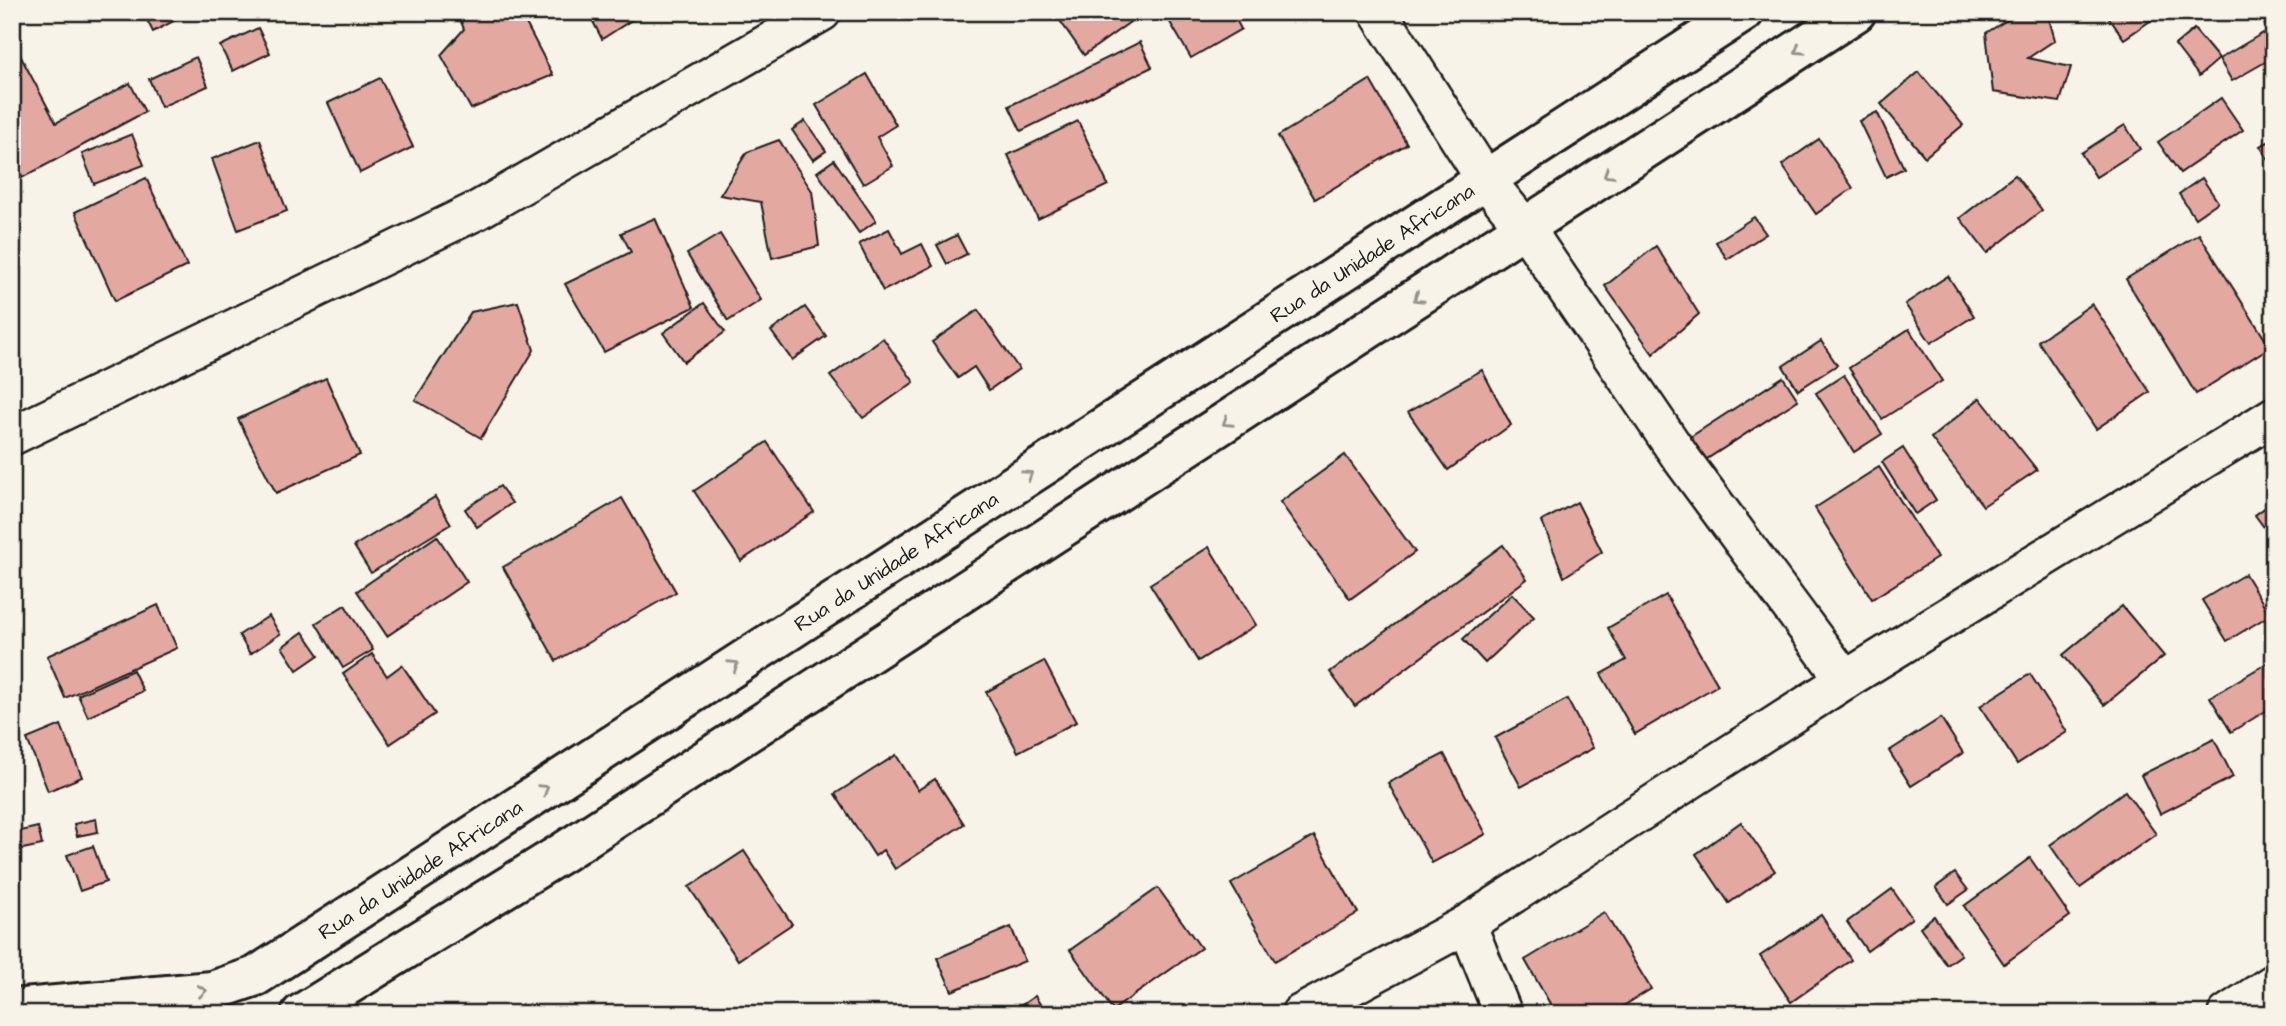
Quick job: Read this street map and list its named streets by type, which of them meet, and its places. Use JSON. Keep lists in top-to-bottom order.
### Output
{
  "streets": {
    "street": ["Rua da Unidade Africana"]
  }
}
